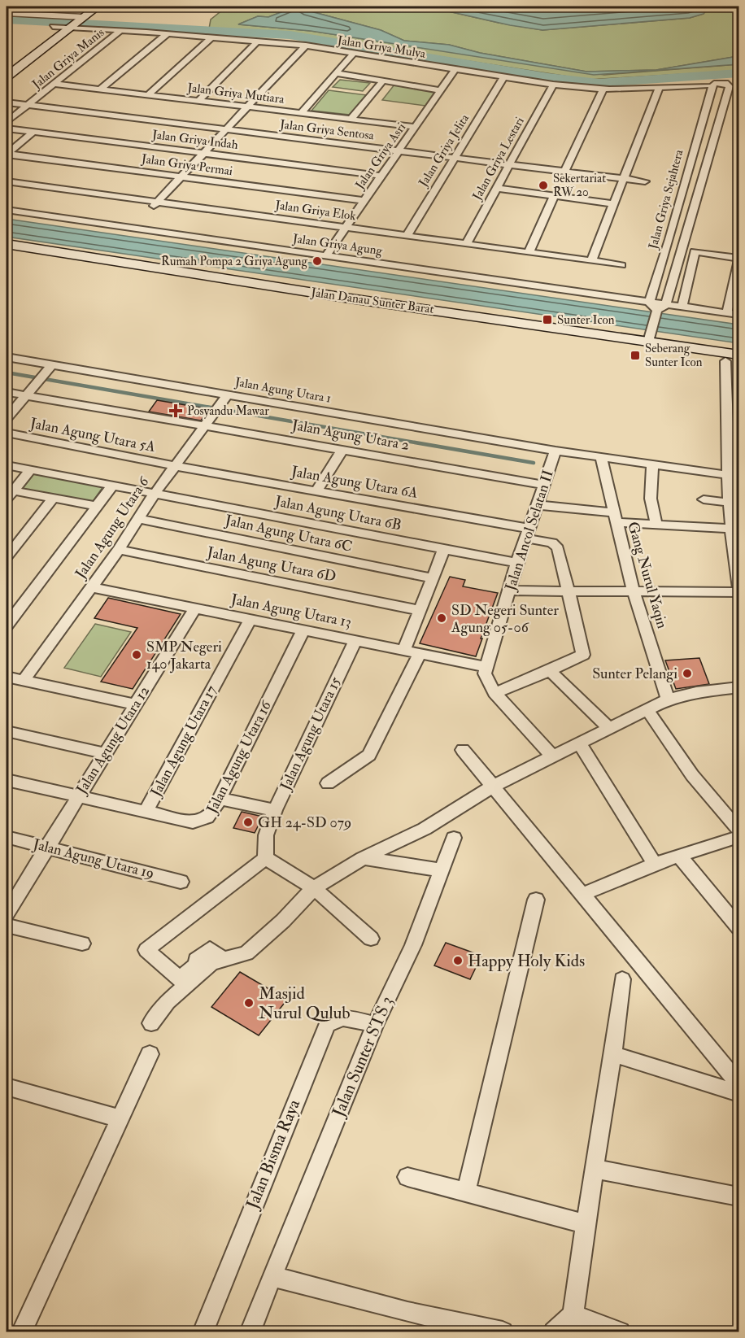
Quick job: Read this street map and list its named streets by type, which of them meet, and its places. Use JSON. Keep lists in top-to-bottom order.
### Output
{
  "streets": {
    "main road": ["Jalan Danau Sunter Barat"],
    "street": [
      "Jalan Griya Mulya",
      "Jalan Griya Manis",
      "Jalan Griya Mutiara",
      "Jalan Griya Sentosa",
      "Jalan Griya Indah",
      "Jalan Griya Jelita",
      "Jalan Griya Asri",
      "Jalan Griya Lestari",
      "Jalan Griya Permai",
      "Jalan Griya Sejahtera",
      "Jalan Griya Elok",
      "Jalan Griya Agung",
      "Jalan Agung Utara 1",
      "Jalan Agung Utara 5A",
      "Jalan Agung Utara 2",
      "Jalan Agung Utara 6A",
      "Jalan Agung Utara 6B",
      "Jalan Agung Utara 6",
      "Jalan Ancol Selatan II",
      "Jalan Agung Utara 6C",
      "Jalan Agung Utara 6D",
      "Gang Nurul Yaqin",
      "Jalan Agung Utara 13",
      "Jalan Agung Utara 15",
      "Jalan Agung Utara 12",
      "Jalan Agung Utara 17",
      "Jalan Agung Utara 16",
      "Jalan Agung Utara 19",
      "Jalan Sunter STS 3",
      "Jalan Bisma Raya"
    ]
  },
  "crossings": [
    ["Jalan Griya Mulya", "Jalan Griya Manis"],
    ["Jalan Griya Mulya", "Jalan Griya Jelita"],
    ["Jalan Griya Mulya", "Jalan Griya Asri"],
    ["Jalan Griya Mulya", "Jalan Griya Lestari"],
    ["Jalan Griya Mulya", "Jalan Griya Sejahtera"],
    ["Jalan Griya Manis", "Jalan Griya Mutiara"],
    ["Jalan Griya Manis", "Jalan Griya Sentosa"],
    ["Jalan Griya Mutiara", "Jalan Griya Asri"],
    ["Jalan Griya Sentosa", "Jalan Griya Jelita"],
    ["Jalan Griya Sentosa", "Jalan Griya Asri"],
    ["Jalan Griya Sentosa", "Jalan Griya Lestari"],
    ["Jalan Griya Indah", "Jalan Griya Asri"],
    ["Jalan Griya Jelita", "Jalan Griya Elok"],
    ["Jalan Griya Asri", "Jalan Griya Permai"],
    ["Jalan Griya Asri", "Jalan Griya Elok"],
    ["Jalan Griya Asri", "Jalan Griya Agung"],
    ["Jalan Griya Lestari", "Jalan Griya Elok"],
    ["Jalan Griya Sejahtera", "Jalan Griya Agung"],
    ["Jalan Griya Sejahtera", "Jalan Danau Sunter Barat"],
    ["Jalan Agung Utara 1", "Jalan Agung Utara 6"],
    ["Jalan Agung Utara 1", "Jalan Ancol Selatan II"],
    ["Jalan Agung Utara 5A", "Jalan Agung Utara 6A"],
    ["Jalan Agung Utara 5A", "Jalan Agung Utara 6"],
    ["Jalan Agung Utara 2", "Jalan Agung Utara 6"],
    ["Jalan Agung Utara 2", "Jalan Ancol Selatan II"],
    ["Jalan Agung Utara 6A", "Jalan Agung Utara 6"],
    ["Jalan Agung Utara 6A", "Jalan Ancol Selatan II"],
    ["Jalan Agung Utara 6B", "Jalan Agung Utara 6"],
    ["Jalan Agung Utara 6B", "Jalan Ancol Selatan II"],
    ["Jalan Agung Utara 6", "Jalan Agung Utara 6C"],
    ["Jalan Agung Utara 6", "Jalan Agung Utara 6D"],
    ["Jalan Agung Utara 6", "Jalan Agung Utara 13"],
    ["Jalan Ancol Selatan II", "Gang Nurul Yaqin"],
    ["Jalan Ancol Selatan II", "Jalan Agung Utara 13"],
    ["Jalan Agung Utara 13", "Jalan Agung Utara 15"],
    ["Jalan Agung Utara 13", "Jalan Agung Utara 12"],
    ["Jalan Agung Utara 13", "Jalan Agung Utara 17"],
    ["Jalan Agung Utara 13", "Jalan Agung Utara 16"],
    ["Jalan Agung Utara 12", "Jalan Agung Utara 16"],
    ["Jalan Agung Utara 12", "Jalan Agung Utara 19"],
    ["Jalan Agung Utara 17", "Jalan Agung Utara 16"],
    ["Jalan Sunter STS 3", "Jalan Bisma Raya"]
  ],
  "places": {
    "other": [
      "Sekertariat RW 20",
      "Rumah Pompa 2 Griya Agung",
      "SD Negeri Sunter Agung 05-06",
      "SMP Negeri 140 Jakarta",
      "Sunter Pelangi",
      "GH 24-SD 079",
      "Happy Holy Kids",
      "Masjid Nurul Qulub"
    ],
    "transit": ["Sunter Icon", "Seberang Sunter Icon"],
    "health": ["Posyandu Mawar"]
  }
}
